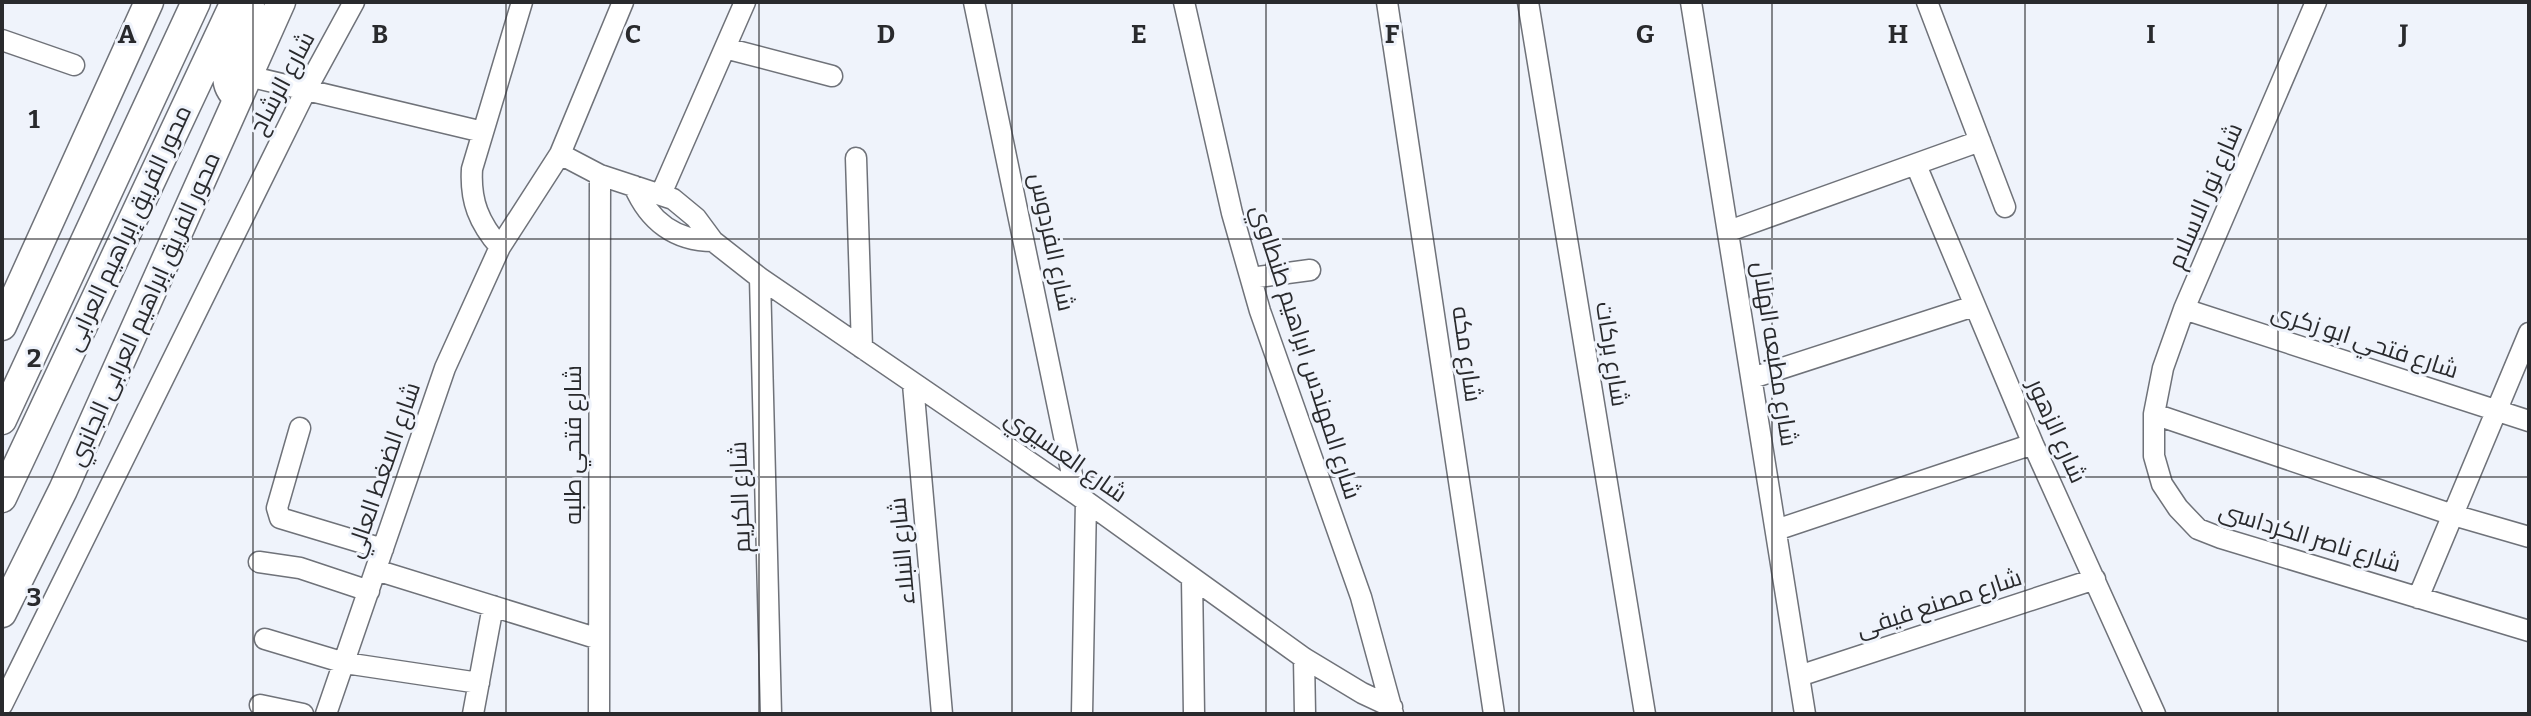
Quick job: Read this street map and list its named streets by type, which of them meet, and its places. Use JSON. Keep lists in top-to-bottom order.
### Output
{
  "streets": {
    "street": [
      "شارع الرشاح",
      "شارع نور الاسلام",
      "محور الفريق إبراهيم العرابى",
      "شارع الفردوس",
      "محور الفريق إبراهيم العرابى الجانبي",
      "شارع فتحي ابو زكرى",
      "شارع المهندس ابراهيم طنطاوي",
      "شارع مكه",
      "شارع بركات",
      "شارع مطبعه الهلال",
      "شارع الزهور",
      "شارع فتحي طلبه",
      "شارع العسيوي",
      "شارع الضغط العالي",
      "شارع الكريم",
      "شارع ناصر الكرداسى",
      "شارع النبلاء",
      "شارع مصنع فيفى"
    ]
  },
  "crossings": [
    ["شارع نور الاسلام", "شارع فتحي ابو زكرى"],
    ["شارع نور الاسلام", "شارع ناصر الكرداسى"],
    ["شارع الفردوس", "شارع العسيوي"],
    ["شارع المهندس ابراهيم طنطاوي", "شارع العسيوي"],
    ["شارع مطبعه الهلال", "شارع مصنع فيفى"],
    ["شارع الزهور", "شارع مصنع فيفى"],
    ["شارع فتحي طلبه", "شارع العسيوي"],
    ["شارع العسيوي", "شارع الضغط العالي"],
    ["شارع العسيوي", "شارع الكريم"],
    ["شارع العسيوي", "شارع النبلاء"]
  ],
  "grid": {
    "columns": [
      "A",
      "B",
      "C",
      "D",
      "E",
      "F",
      "G",
      "H",
      "I",
      "J"
    ],
    "rows": ["1", "2", "3"]
  }
}
